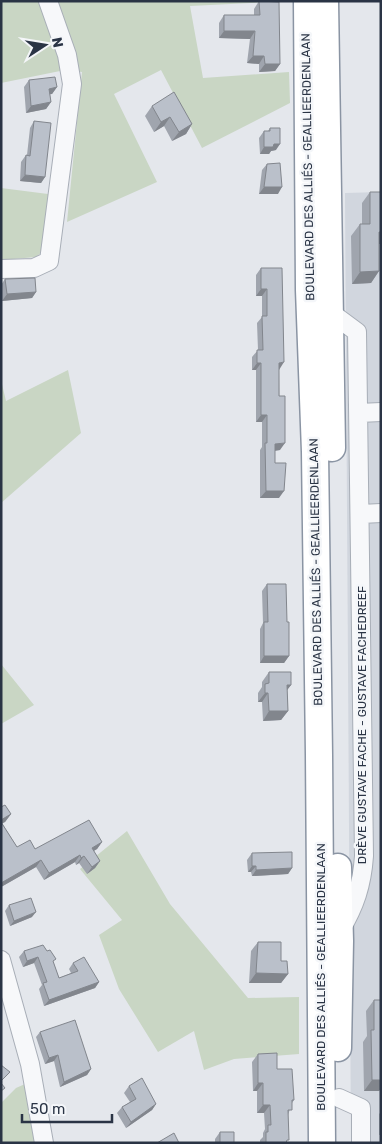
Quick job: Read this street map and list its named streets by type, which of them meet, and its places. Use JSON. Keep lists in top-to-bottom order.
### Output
{
  "streets": {
    "highway": ["BOULEVARD DES ALLIÉS - GEALLIEERDENLAAN"],
    "street": ["DRÈVE GUSTAVE FACHE - GUSTAVE FACHEDREEF"]
  },
  "crossings": [
    ["BOULEVARD DES ALLIÉS - GEALLIEERDENLAAN", "DRÈVE GUSTAVE FACHE - GUSTAVE FACHEDREEF"]
  ],
  "scale_bar": "50 m",
  "north": "right"
}
